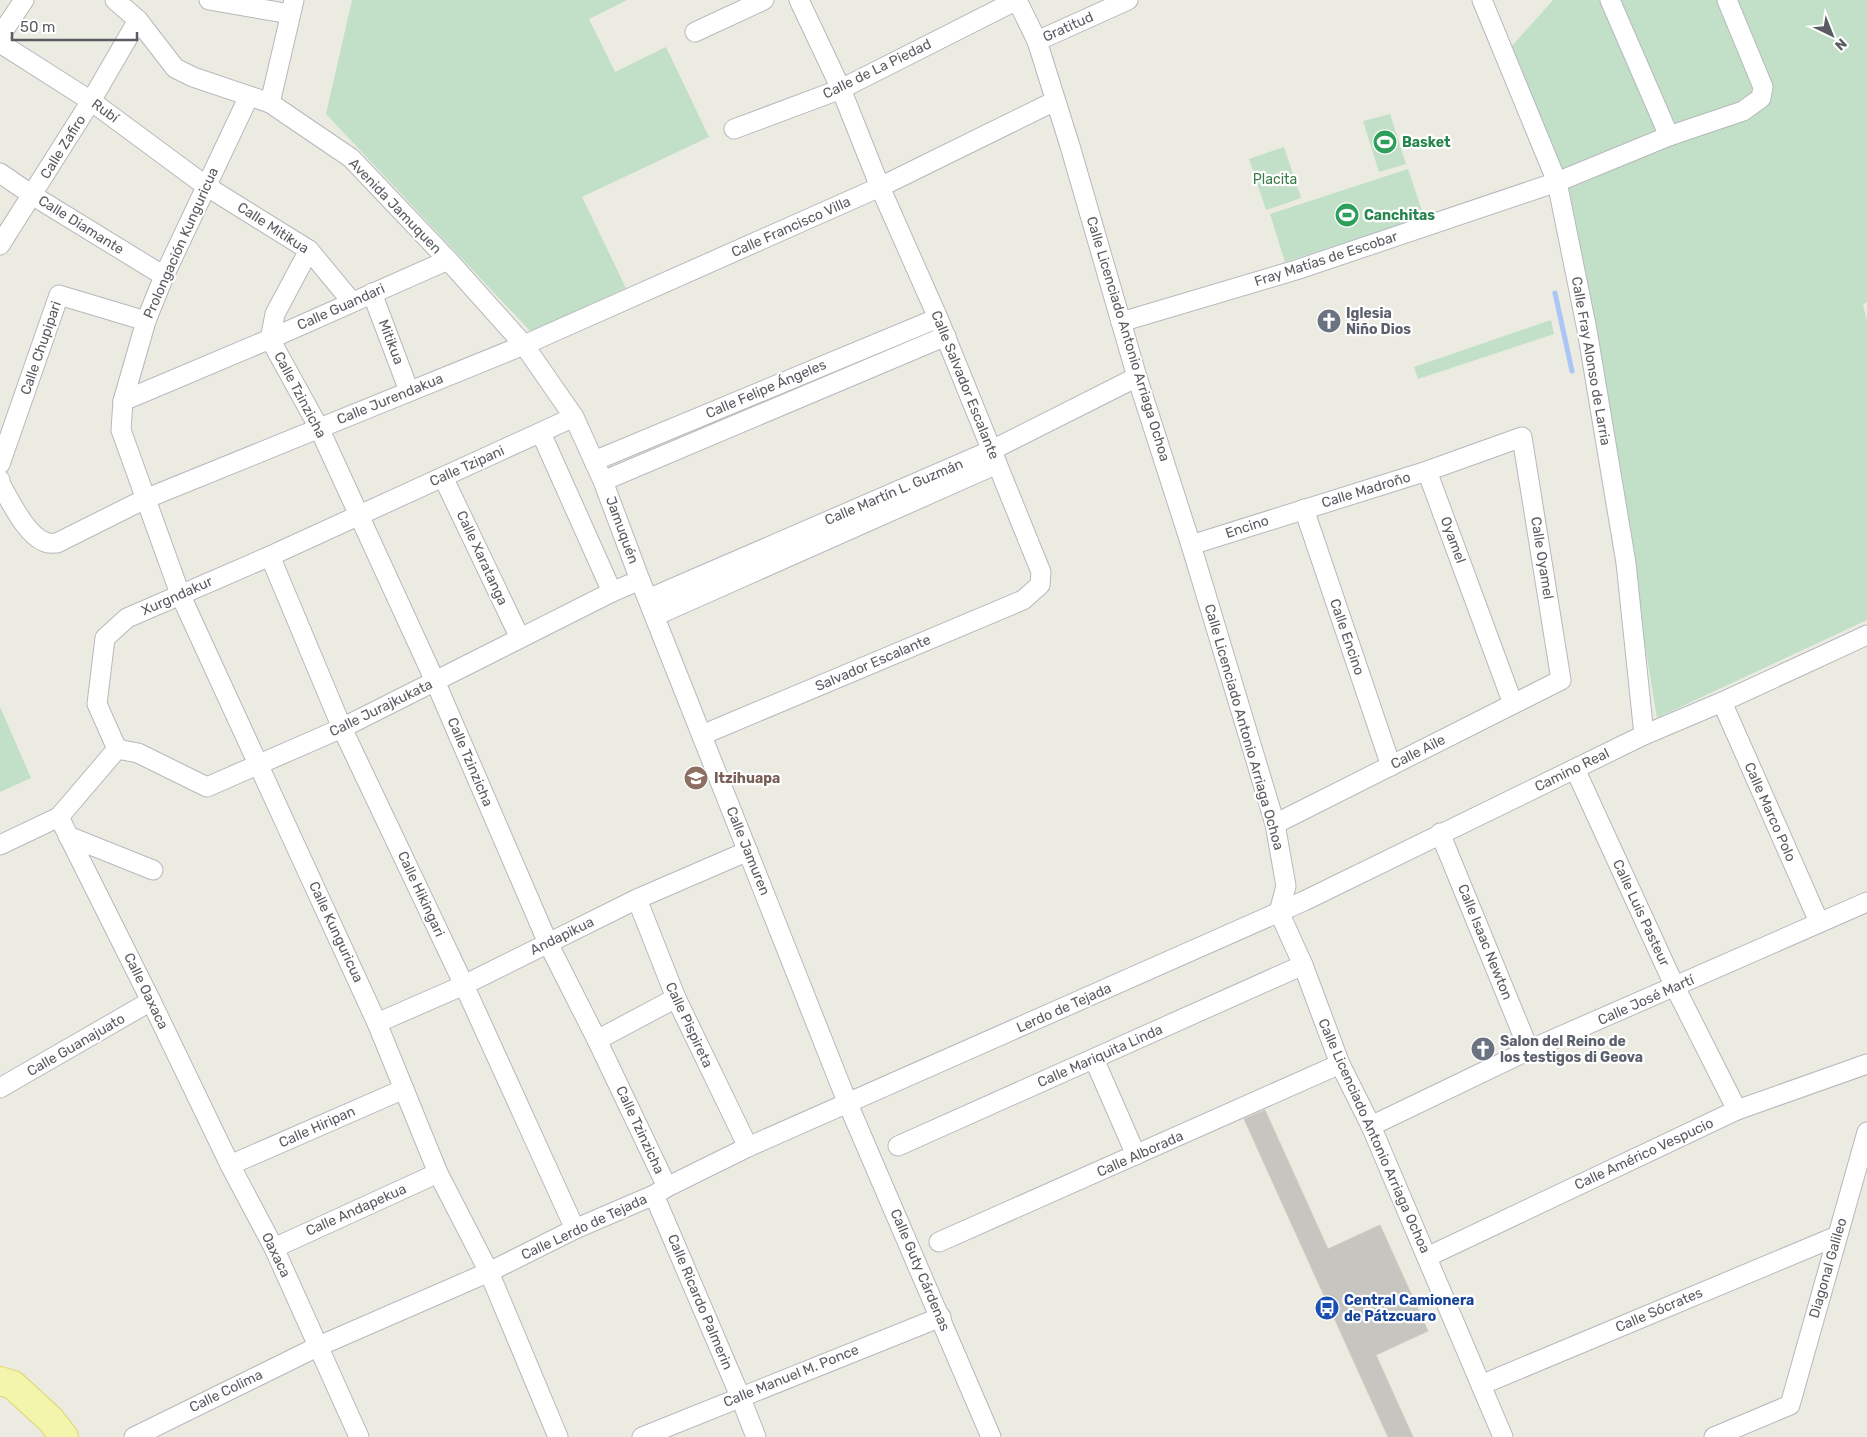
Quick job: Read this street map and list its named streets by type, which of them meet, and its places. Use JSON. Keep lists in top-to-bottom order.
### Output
{
  "streets": {
    "street": [
      "Gratitud",
      "Calle de La Piedad",
      "Rubí",
      "Calle Zafiro",
      "Avenida Jamuquen",
      "Calle Diamante",
      "Calle Francisco Villa",
      "Calle Mitikua",
      "Prolongación Kunguricua",
      "Fray Matías de Escobar",
      "Calle Guandari",
      "Calle Licenciado Antonio Arriaga Ochoa",
      "Mitikua",
      "Calle Chupipari",
      "Calle Fray Alonso de Larria",
      "Calle Salvador Escalante",
      "Calle Felipe Ángeles",
      "Calle Tzinzicha",
      "Calle Jurendakua",
      "Calle Tzipani",
      "Calle Madroño",
      "Calle Martín L. Guzmán",
      "Encino",
      "Jamuquén",
      "Oyamel",
      "Calle Xaratanga",
      "Calle Oyamel",
      "Xurgndakur",
      "Calle Encino",
      "Salvador Escalante",
      "Calle Jurajkukata",
      "Calle Aile",
      "Camino Real",
      "Calle Marco Polo",
      "Calle Jamuren",
      "Calle Hikingari",
      "Calle Luis Pasteur",
      "Calle Kunguricua",
      "Andapikua",
      "Calle Isaac Newton",
      "Calle Oaxaca",
      "Calle José Martí",
      "Lerdo de Tejada",
      "Calle Pispireta",
      "Calle Guanajuato",
      "Calle Mariquita Linda",
      "Calle Hiripan",
      "Calle Alborada",
      "Calle Américo Vespucio",
      "Calle Andapekua",
      "Calle Lerdo de Tejada",
      "Oaxaca",
      "Diagonal Galileo",
      "Calle Guty Cárdenas",
      "Calle Ricardo Palmerin",
      "Calle Sócrates",
      "Calle Manuel M. Ponce",
      "Calle Colima"
    ]
  },
  "crossings": [
    ["Gratitud", "Calle Licenciado Antonio Arriaga Ochoa"],
    ["Calle de La Piedad", "Calle Licenciado Antonio Arriaga Ochoa"],
    ["Calle de La Piedad", "Calle Salvador Escalante"],
    ["Rubí", "Calle Zafiro"],
    ["Rubí", "Calle Mitikua"],
    ["Rubí", "Prolongación Kunguricua"],
    ["Calle Zafiro", "Avenida Jamuquen"],
    ["Calle Zafiro", "Calle Diamante"],
    ["Avenida Jamuquen", "Calle Francisco Villa"],
    ["Avenida Jamuquen", "Prolongación Kunguricua"],
    ["Avenida Jamuquen", "Calle Guandari"],
    ["Avenida Jamuquen", "Calle Felipe Ángeles"],
    ["Avenida Jamuquen", "Calle Jurendakua"],
    ["Avenida Jamuquen", "Calle Tzipani"],
    ["Avenida Jamuquen", "Jamuquén"],
    ["Calle Diamante", "Prolongación Kunguricua"],
    ["Calle Francisco Villa", "Calle Licenciado Antonio Arriaga Ochoa"],
    ["Calle Francisco Villa", "Calle Salvador Escalante"],
    ["Calle Francisco Villa", "Calle Jurendakua"],
    ["Calle Mitikua", "Prolongación Kunguricua"],
    ["Calle Mitikua", "Calle Guandari"],
    ["Prolongación Kunguricua", "Calle Guandari"],
    ["Prolongación Kunguricua", "Calle Chupipari"],
    ["Prolongación Kunguricua", "Calle Jurendakua"],
    ["Prolongación Kunguricua", "Xurgndakur"],
    ["Prolongación Kunguricua", "Calle Kunguricua"],
    ["Fray Matías de Escobar", "Calle Licenciado Antonio Arriaga Ochoa"],
    ["Fray Matías de Escobar", "Calle Fray Alonso de Larria"],
    ["Calle Guandari", "Mitikua"],
    ["Calle Guandari", "Calle Tzinzicha"],
    ["Calle Licenciado Antonio Arriaga Ochoa", "Calle Martín L. Guzmán"],
    ["Calle Licenciado Antonio Arriaga Ochoa", "Encino"],
    ["Calle Licenciado Antonio Arriaga Ochoa", "Calle Aile"],
    ["Calle Licenciado Antonio Arriaga Ochoa", "Camino Real"],
    ["Calle Licenciado Antonio Arriaga Ochoa", "Calle José Martí"],
    ["Calle Licenciado Antonio Arriaga Ochoa", "Lerdo de Tejada"],
    ["Calle Licenciado Antonio Arriaga Ochoa", "Calle Mariquita Linda"],
    ["Calle Licenciado Antonio Arriaga Ochoa", "Calle Alborada"],
    ["Calle Licenciado Antonio Arriaga Ochoa", "Calle Américo Vespucio"],
    ["Calle Licenciado Antonio Arriaga Ochoa", "Calle Sócrates"],
    ["Mitikua", "Calle Jurendakua"],
    ["Calle Fray Alonso de Larria", "Camino Real"],
    ["Calle Salvador Escalante", "Calle Felipe Ángeles"],
    ["Calle Salvador Escalante", "Calle Martín L. Guzmán"],
    ["Calle Salvador Escalante", "Salvador Escalante"],
    ["Calle Felipe Ángeles", "Jamuquén"],
    ["Calle Tzinzicha", "Calle Jurendakua"],
    ["Calle Tzinzicha", "Calle Tzipani"],
    ["Calle Tzinzicha", "Xurgndakur"],
    ["Calle Tzinzicha", "Calle Jurajkukata"],
    ["Calle Tzinzicha", "Andapikua"],
    ["Calle Tzinzicha", "Calle Lerdo de Tejada"],
    ["Calle Tzinzicha", "Calle Ricardo Palmerin"],
    ["Calle Tzipani", "Calle Xaratanga"],
    ["Calle Tzipani", "Xurgndakur"],
    ["Calle Madroño", "Encino"],
    ["Calle Madroño", "Oyamel"],
    ["Calle Madroño", "Calle Oyamel"],
    ["Calle Madroño", "Calle Encino"],
    ["Calle Martín L. Guzmán", "Jamuquén"],
    ["Calle Martín L. Guzmán", "Calle Jamuren"],
    ["Encino", "Calle Encino"],
    ["Jamuquén", "Calle Jurajkukata"],
    ["Jamuquén", "Calle Jamuren"],
    ["Oyamel", "Calle Oyamel"],
    ["Oyamel", "Calle Aile"],
    ["Calle Xaratanga", "Calle Jurajkukata"],
    ["Calle Oyamel", "Calle Aile"],
    ["Xurgndakur", "Calle Jurajkukata"],
    ["Xurgndakur", "Calle Hikingari"],
    ["Xurgndakur", "Calle Kunguricua"],
    ["Calle Encino", "Calle Aile"],
    ["Salvador Escalante", "Calle Jamuren"],
    ["Calle Jurajkukata", "Calle Hikingari"],
    ["Calle Jurajkukata", "Calle Kunguricua"],
    ["Camino Real", "Calle Marco Polo"],
    ["Camino Real", "Calle Luis Pasteur"],
    ["Camino Real", "Calle Isaac Newton"],
    ["Camino Real", "Lerdo de Tejada"],
    ["Calle Marco Polo", "Calle José Martí"],
    ["Calle Jamuren", "Andapikua"],
    ["Calle Jamuren", "Lerdo de Tejada"],
    ["Calle Jamuren", "Calle Lerdo de Tejada"],
    ["Calle Jamuren", "Calle Guty Cárdenas"],
    ["Calle Hikingari", "Andapikua"],
    ["Calle Hikingari", "Calle Lerdo de Tejada"],
    ["Calle Luis Pasteur", "Calle José Martí"],
    ["Calle Luis Pasteur", "Calle Américo Vespucio"],
    ["Calle Kunguricua", "Andapikua"],
    ["Calle Kunguricua", "Calle Hiripan"],
    ["Calle Kunguricua", "Calle Andapekua"],
    ["Calle Kunguricua", "Calle Lerdo de Tejada"],
    ["Andapikua", "Calle Pispireta"],
    ["Calle Isaac Newton", "Calle José Martí"],
    ["Calle Oaxaca", "Calle Guanajuato"],
    ["Calle Oaxaca", "Calle Hiripan"],
    ["Calle Oaxaca", "Oaxaca"],
    ["Lerdo de Tejada", "Calle Lerdo de Tejada"],
    ["Lerdo de Tejada", "Calle Guty Cárdenas"],
    ["Calle Pispireta", "Calle Lerdo de Tejada"],
    ["Calle Hiripan", "Oaxaca"],
    ["Calle Andapekua", "Oaxaca"],
    ["Calle Lerdo de Tejada", "Oaxaca"],
    ["Calle Lerdo de Tejada", "Calle Guty Cárdenas"],
    ["Calle Lerdo de Tejada", "Calle Ricardo Palmerin"],
    ["Calle Lerdo de Tejada", "Calle Colima"],
    ["Oaxaca", "Calle Colima"],
    ["Diagonal Galileo", "Calle Sócrates"],
    ["Calle Guty Cárdenas", "Calle Manuel M. Ponce"],
    ["Calle Ricardo Palmerin", "Calle Manuel M. Ponce"]
  ],
  "parks": ["Placita"],
  "places": {
    "sports": ["Basket", "Canchitas"],
    "church": ["Iglesia Niño Dios", "Salon del Reino de los testigos di Geova"],
    "school or university": ["Itzihuapa"],
    "bus stop": ["Central Camionera de Pátzcuaro"]
  },
  "scale_bar": "50 m",
  "north": "bottom right"
}
